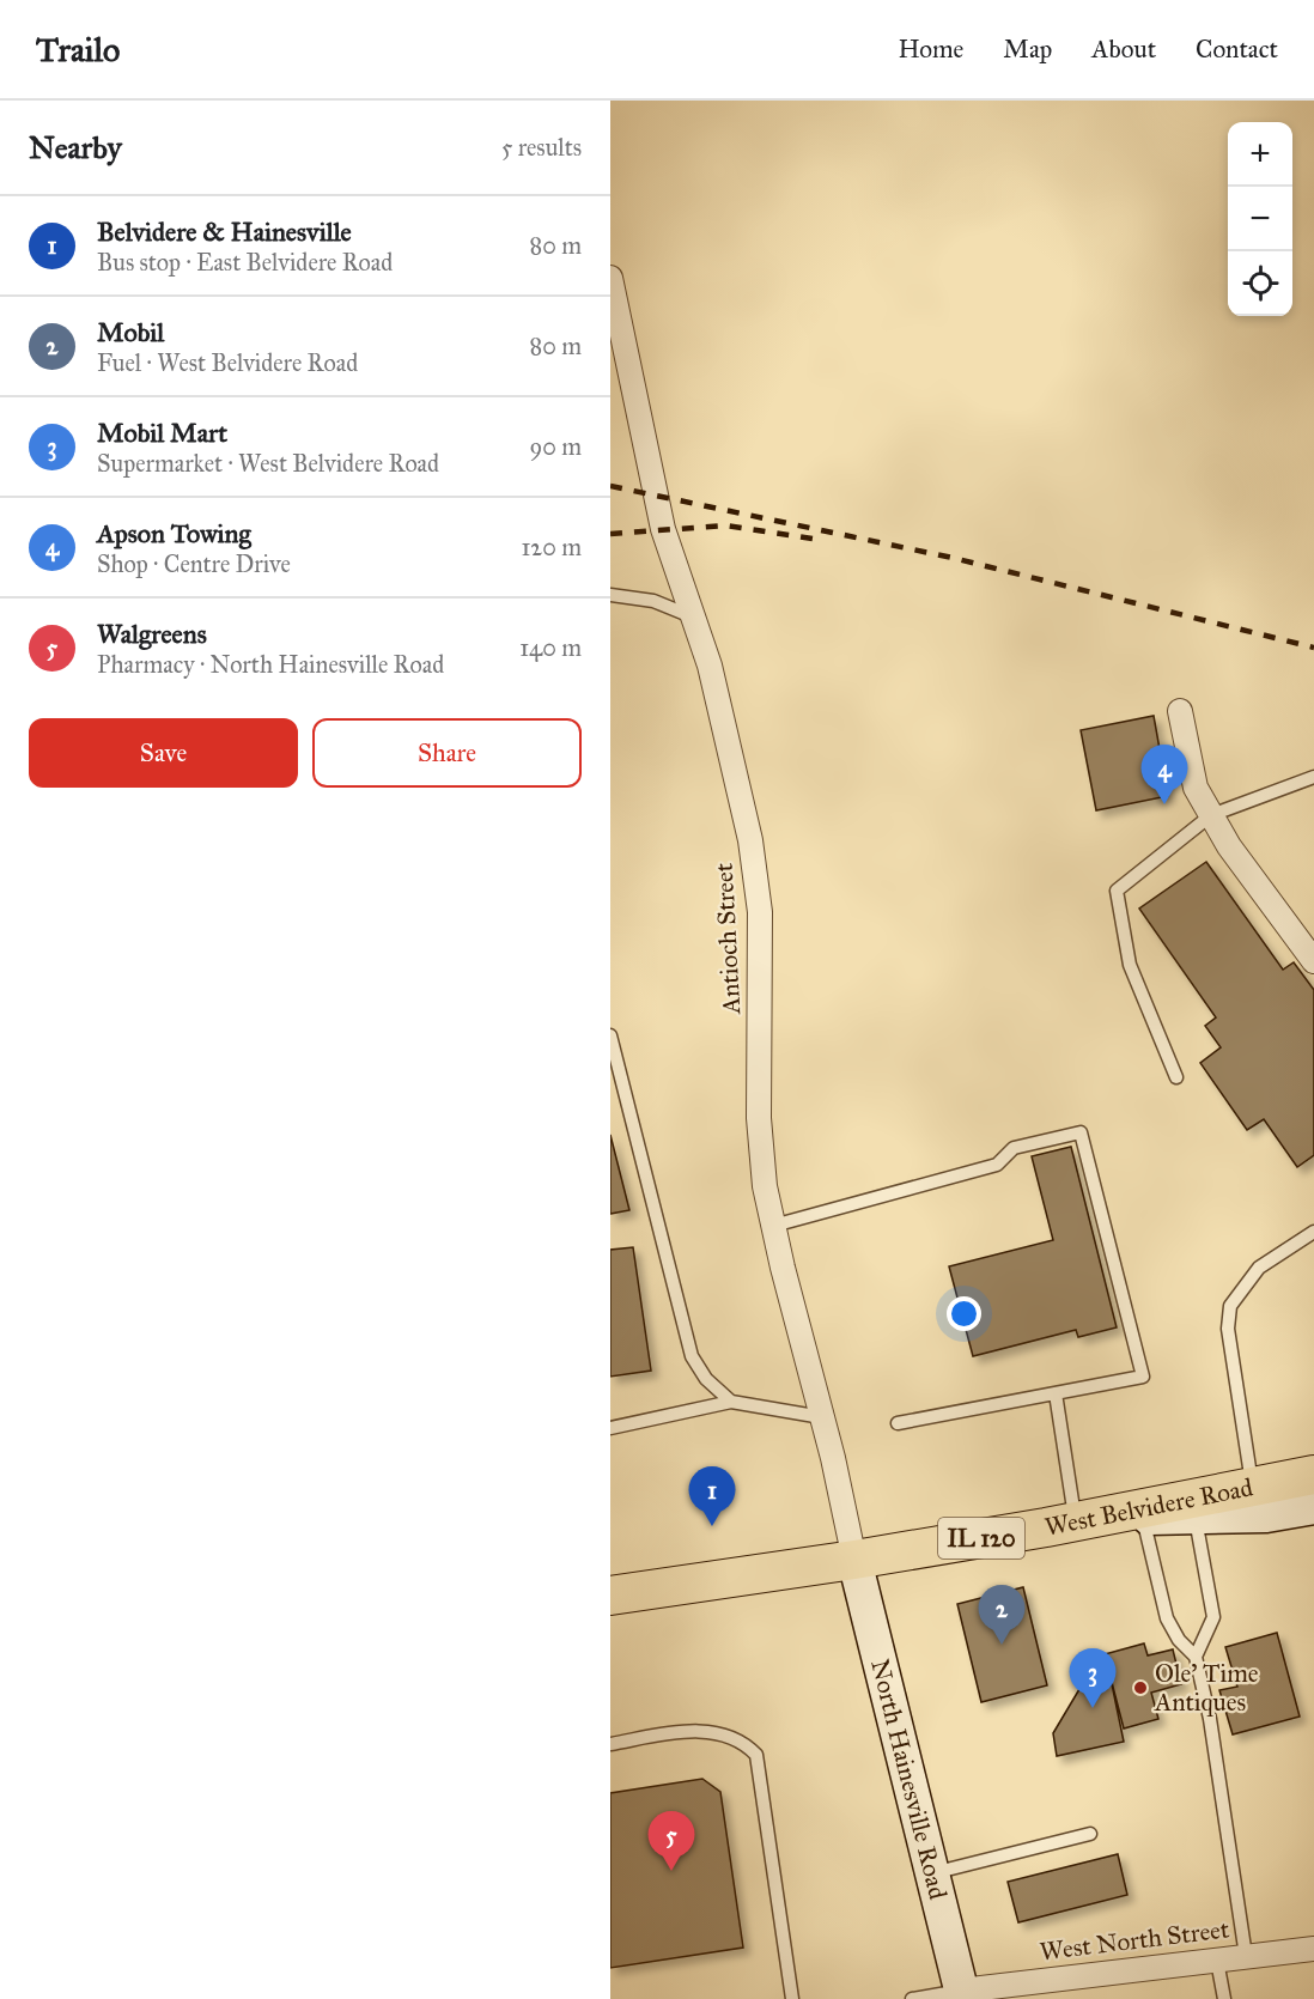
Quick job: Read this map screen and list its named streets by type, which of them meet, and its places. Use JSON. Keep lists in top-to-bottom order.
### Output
{
  "streets": {
    "main road": ["West Belvidere Road", "IL 120", "North Hainesville Road"],
    "street": ["Antioch Street", "West North Street"]
  },
  "crossings": [
    ["Antioch Street", "West Belvidere Road"],
    ["Antioch Street", "IL 120"],
    ["Antioch Street", "North Hainesville Road"],
    ["West Belvidere Road", "IL 120"],
    ["West Belvidere Road", "North Hainesville Road"],
    ["IL 120", "North Hainesville Road"],
    ["North Hainesville Road", "West North Street"]
  ],
  "places": ["Ole’ Time Antiques"],
  "page": {
    "header": "Trailo",
    "nav": [
      "Home",
      "Map",
      "About",
      "Contact"
    ],
    "heading": ["Nearby", "5 results"],
    "map_buttons": ["+", "−"],
    "list": [
      {
        "mark": "1",
        "name": "Belvidere & Hainesville",
        "note": "Bus stop · East Belvidere Road",
        "value": "80 m"
      },
      {
        "mark": "2",
        "name": "Mobil",
        "note": "Fuel · West Belvidere Road",
        "value": "80 m"
      },
      {
        "mark": "3",
        "name": "Mobil Mart",
        "note": "Supermarket · West Belvidere Road",
        "value": "90 m"
      },
      {
        "mark": "4",
        "name": "Apson Towing",
        "note": "Shop · Centre Drive",
        "value": "120 m"
      },
      {
        "mark": "5",
        "name": "Walgreens",
        "note": "Pharmacy · North Hainesville Road",
        "value": "140 m"
      }
    ],
    "buttons": ["Save", "Share"],
    "pins": [
      "4",
      "1",
      "2",
      "3",
      "5"
    ]
  }
}
